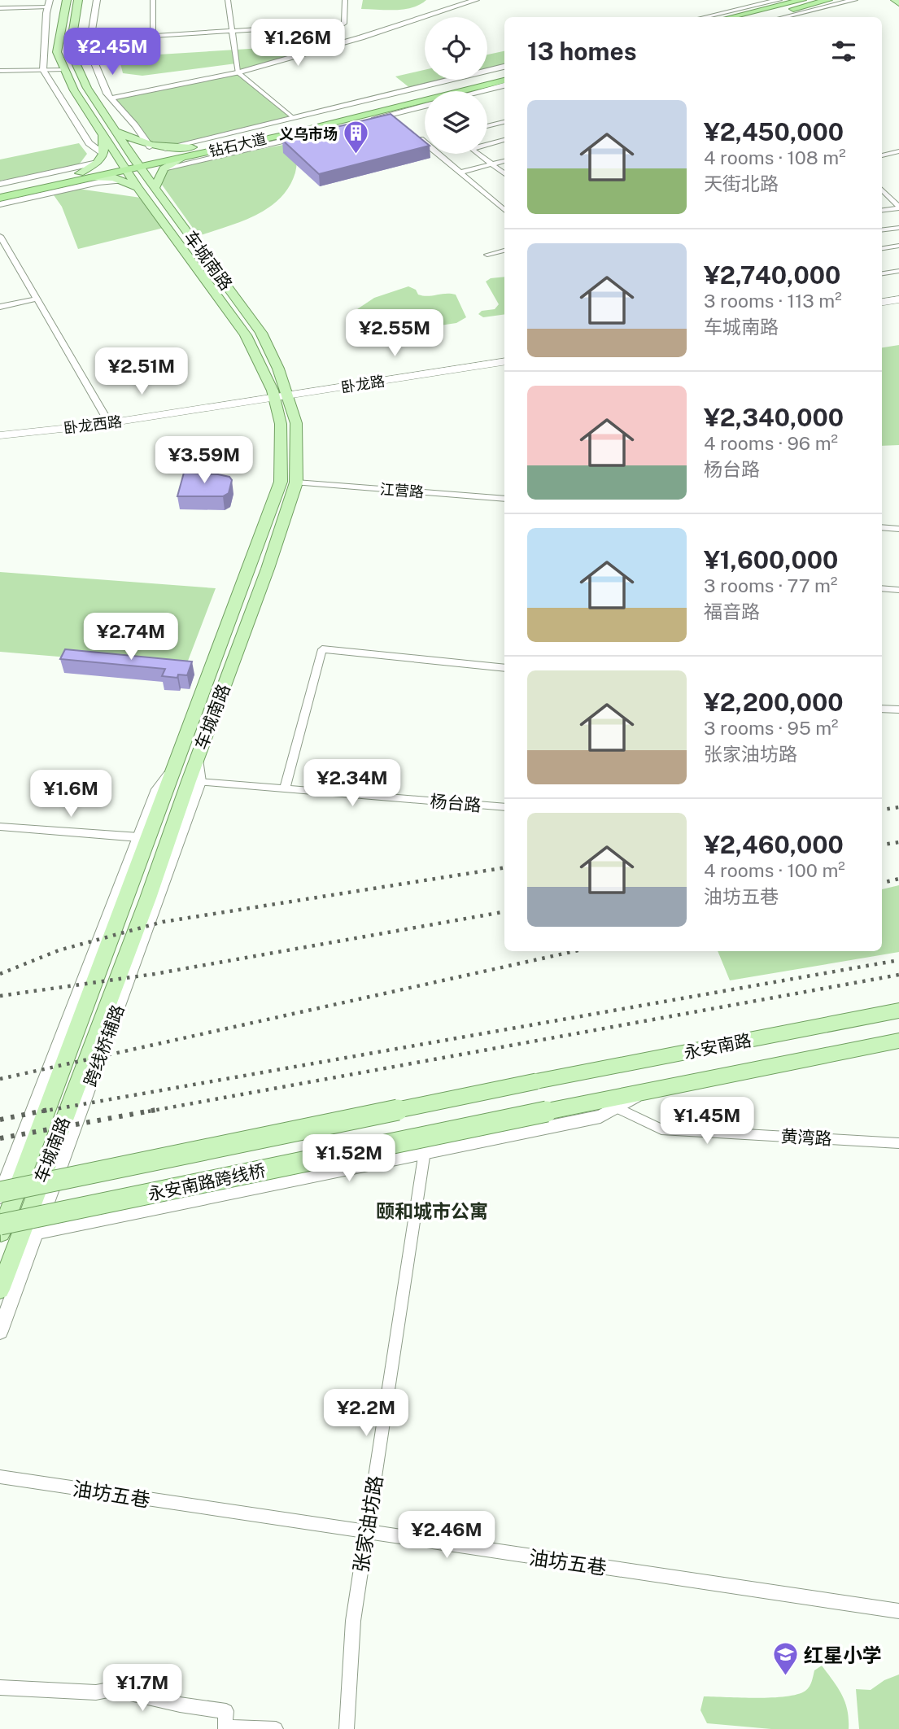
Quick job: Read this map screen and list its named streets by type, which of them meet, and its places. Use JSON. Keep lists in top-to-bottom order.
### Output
{
  "streets": {
    "highway": ["钻石大道"],
    "main road": [
      "车城南路",
      "卧龙路",
      "卧龙西路",
      "永安南路",
      "永安南路跨线桥"
    ],
    "street": [
      "江营路",
      "杨台路",
      "跨线桥辅路",
      "黄湾路",
      "油坊五巷",
      "张家油坊路"
    ]
  },
  "crossings": [
    ["钻石大道", "车城南路"],
    ["车城南路", "卧龙路"],
    ["车城南路", "卧龙西路"],
    ["车城南路", "江营路"],
    ["车城南路", "跨线桥辅路"],
    ["卧龙路", "卧龙西路"],
    ["杨台路", "跨线桥辅路"],
    ["永安南路", "永安南路跨线桥"],
    ["油坊五巷", "张家油坊路"]
  ],
  "districts": ["颐和城市公寓"],
  "places": {
    "building": ["义乌市场"],
    "school or university": ["红星小学"]
  },
  "page": {
    "heading": "13 homes",
    "price": [
      "¥1.26M",
      "¥2.45M",
      "¥2.55M",
      "¥2.51M",
      "¥3.59M",
      "¥2.74M",
      "¥2.34M",
      "¥1.6M",
      "¥1.45M",
      "¥1.52M",
      "¥2.2M",
      "¥2.46M",
      "¥1.7M"
    ],
    "list": [
      {
        "name": "¥2,450,000",
        "note": "4 rooms · 108 m² · 天街北路"
      },
      {
        "name": "¥2,740,000",
        "note": "3 rooms · 113 m² · 车城南路"
      },
      {
        "name": "¥2,340,000",
        "note": "4 rooms · 96 m² · 杨台路"
      },
      {
        "name": "¥1,600,000",
        "note": "3 rooms · 77 m² · 福音路"
      },
      {
        "name": "¥2,200,000",
        "note": "3 rooms · 95 m² · 张家油坊路"
      },
      {
        "name": "¥2,460,000",
        "note": "4 rooms · 100 m² · 油坊五巷"
      }
    ]
  }
}
